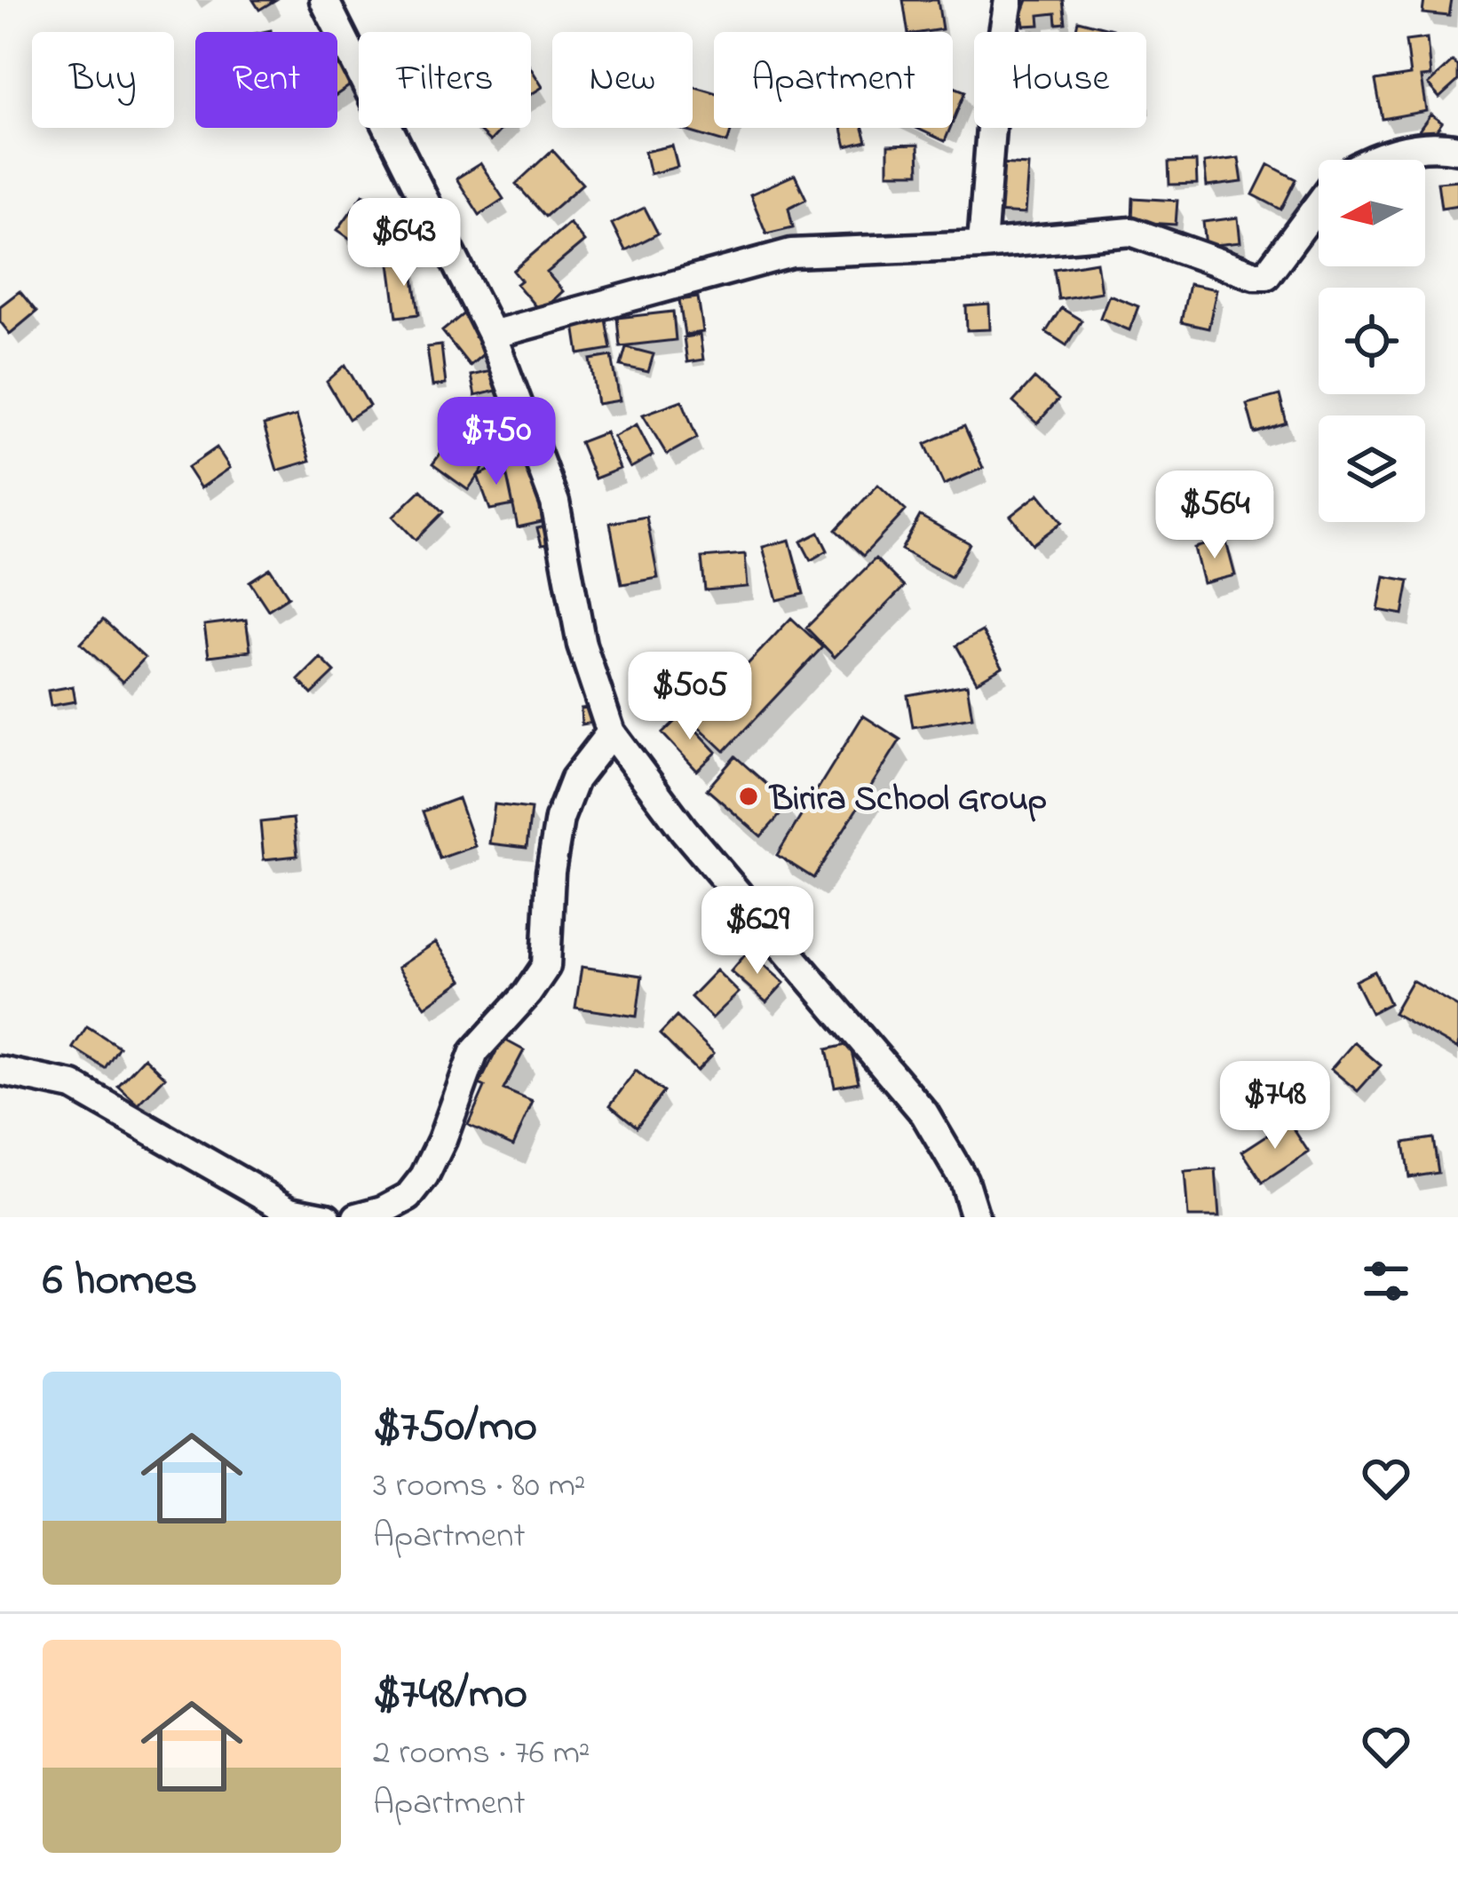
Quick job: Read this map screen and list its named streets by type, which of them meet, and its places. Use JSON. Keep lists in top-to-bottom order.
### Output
{
  "places": ["Birira School Group"],
  "north": "left",
  "page": {
    "chip": [
      "Buy",
      "Rent",
      "Filters",
      "New",
      "Apartment",
      "House"
    ],
    "price": [
      "$643",
      "$750",
      "$564",
      "$505",
      "$629",
      "$748"
    ],
    "heading": "6 homes",
    "list": [
      {
        "name": "$750/mo",
        "note": "3 rooms · 80 m² · Apartment"
      },
      {
        "name": "$748/mo",
        "note": "2 rooms · 76 m² · Apartment"
      }
    ]
  }
}
